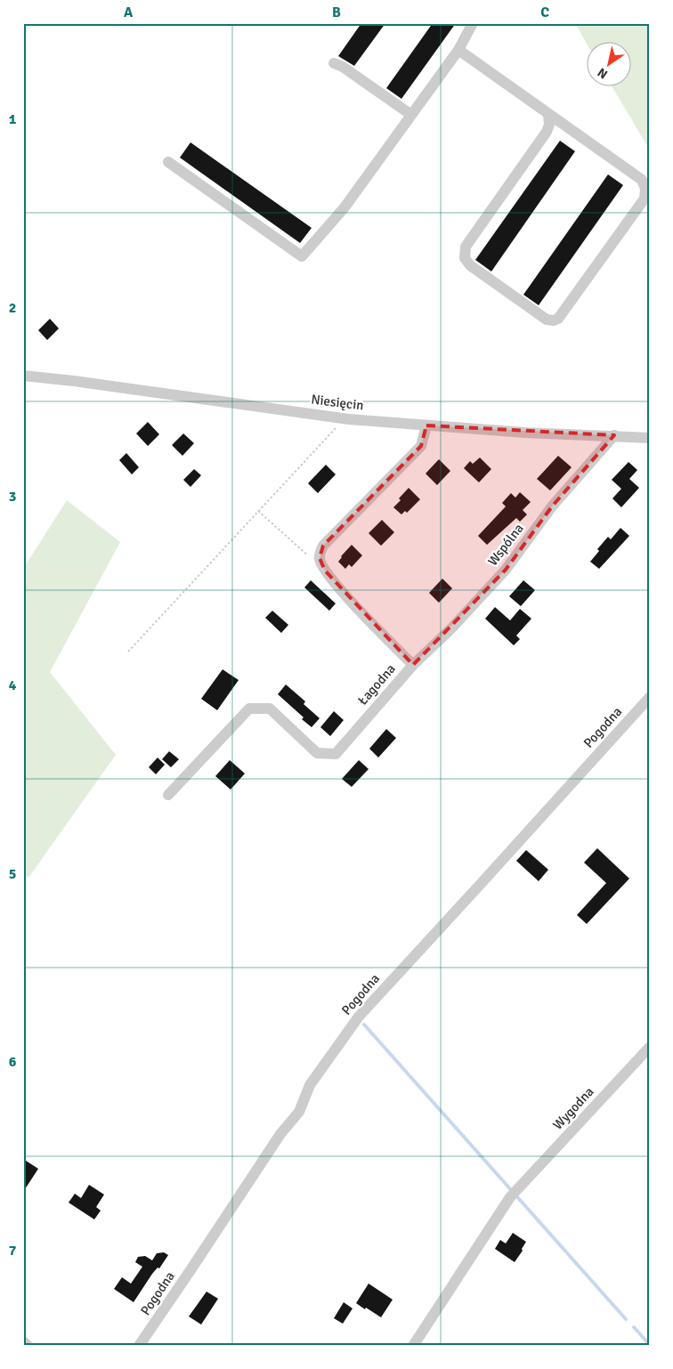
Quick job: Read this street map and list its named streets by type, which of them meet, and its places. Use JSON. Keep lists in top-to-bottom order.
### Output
{
  "streets": {
    "street": [
      "Niesięcin",
      "Wspólna",
      "Łagodna",
      "Pogodna",
      "Wygodna"
    ]
  },
  "crossings": [
    ["Niesięcin", "Wspólna"],
    ["Wspólna", "Łagodna"]
  ],
  "north": "bottom left",
  "grid": {
    "columns": ["A", "B", "C"],
    "rows": [
      "1",
      "2",
      "3",
      "4",
      "5",
      "6",
      "7"
    ]
  }
}
